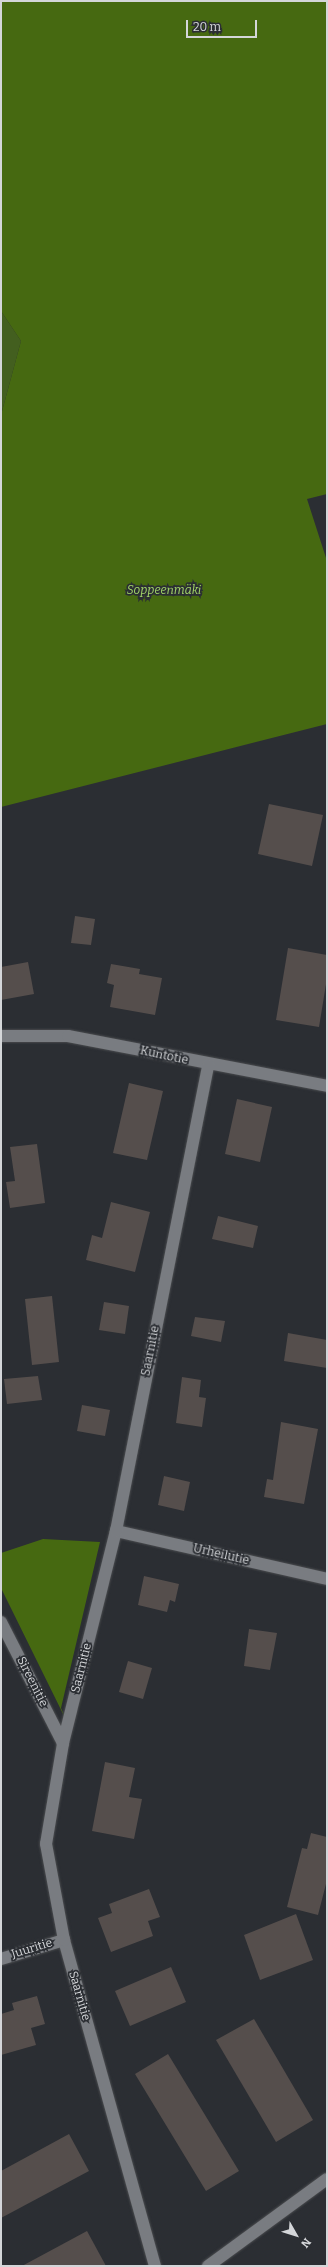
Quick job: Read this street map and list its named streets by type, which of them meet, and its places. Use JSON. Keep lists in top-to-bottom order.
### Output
{
  "streets": {
    "street": [
      "Kuntotie",
      "Saarnitie",
      "Urheilutie",
      "Sireenitie",
      "Juuritie"
    ]
  },
  "crossings": [
    ["Kuntotie", "Saarnitie"],
    ["Saarnitie", "Urheilutie"],
    ["Saarnitie", "Sireenitie"],
    ["Saarnitie", "Juuritie"]
  ],
  "parks": ["Soppeenmäki"],
  "scale_bar": "20 m",
  "north": "bottom right"
}
